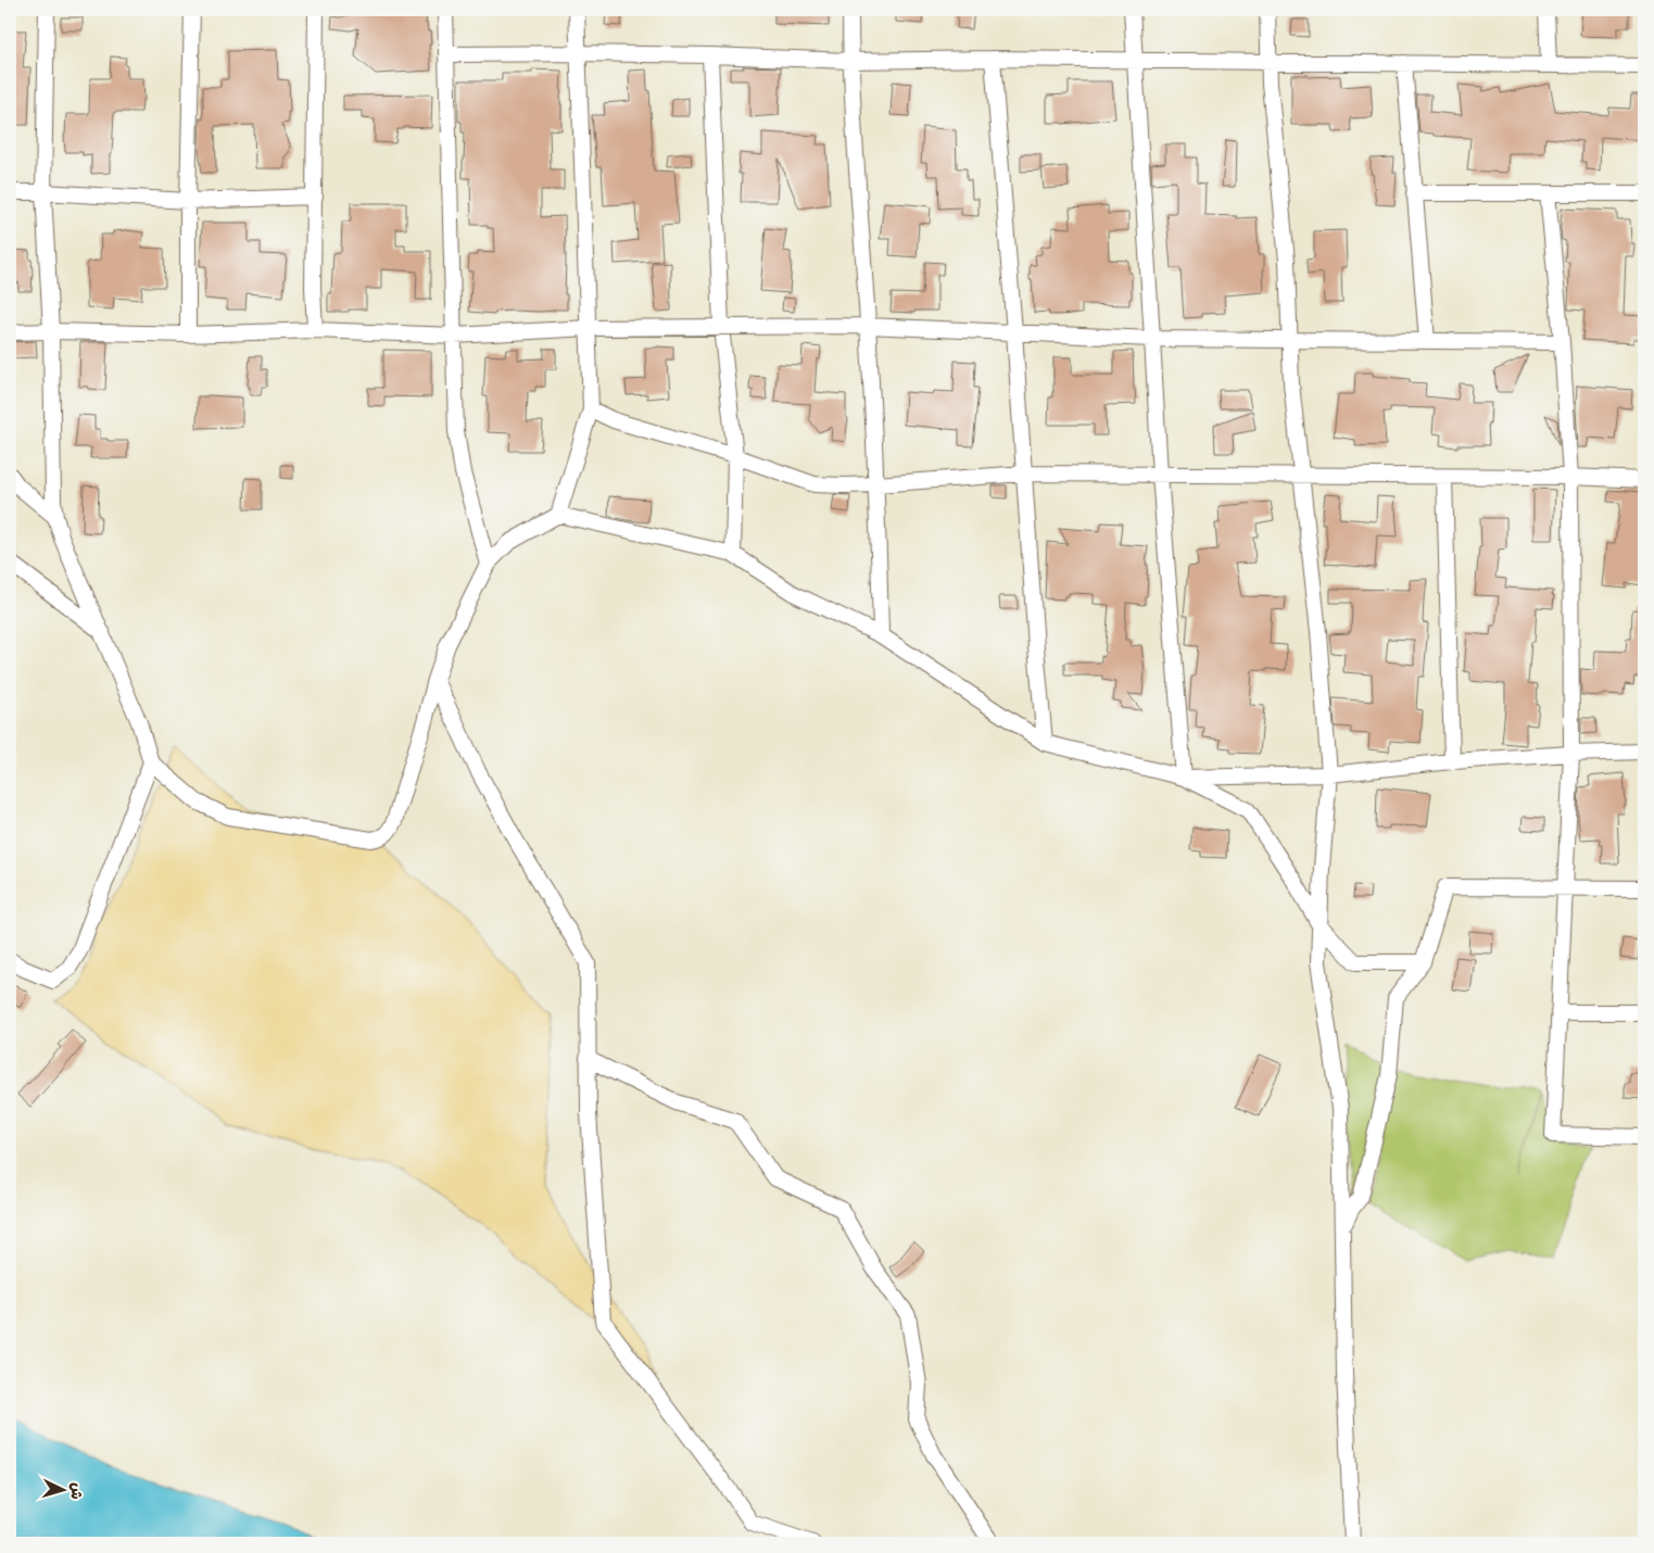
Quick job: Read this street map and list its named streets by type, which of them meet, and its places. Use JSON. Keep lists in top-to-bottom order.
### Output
{
  "north": "right"
}
